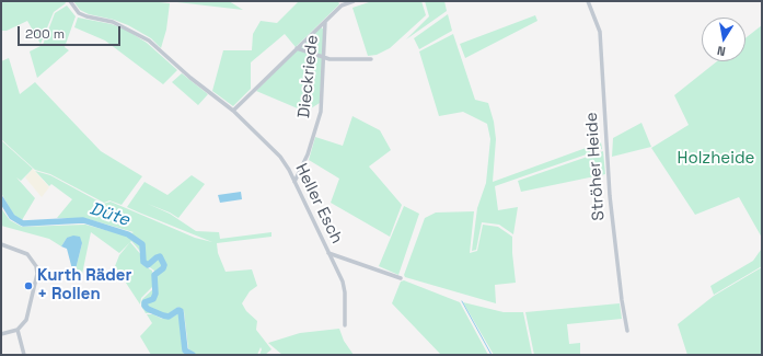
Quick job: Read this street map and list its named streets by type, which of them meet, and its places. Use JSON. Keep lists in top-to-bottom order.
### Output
{
  "streets": {
    "street": ["Dieckriede", "Ströher Heide", "Heller Esch"]
  },
  "crossings": [
    ["Dieckriede", "Heller Esch"]
  ],
  "water": ["Düte"],
  "parks": ["Holzheide"],
  "places": ["Kurth Räder + Rollen"],
  "scale_bar": "200 m",
  "north": "bottom"
}
